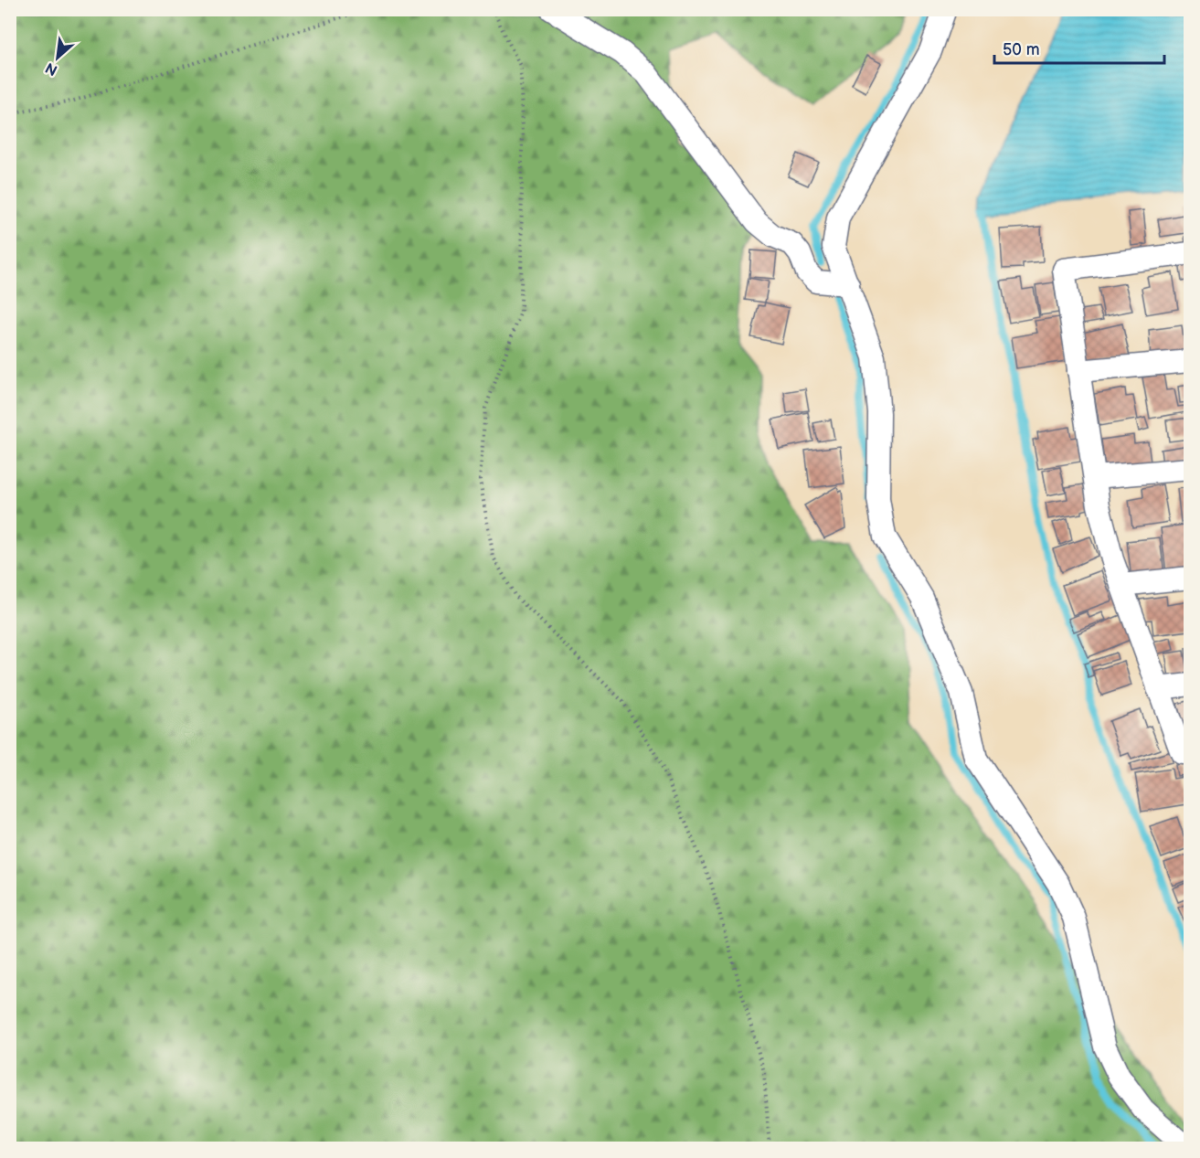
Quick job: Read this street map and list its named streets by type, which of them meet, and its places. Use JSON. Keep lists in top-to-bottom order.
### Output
{
  "scale_bar": "50 m",
  "north": "bottom left"
}
